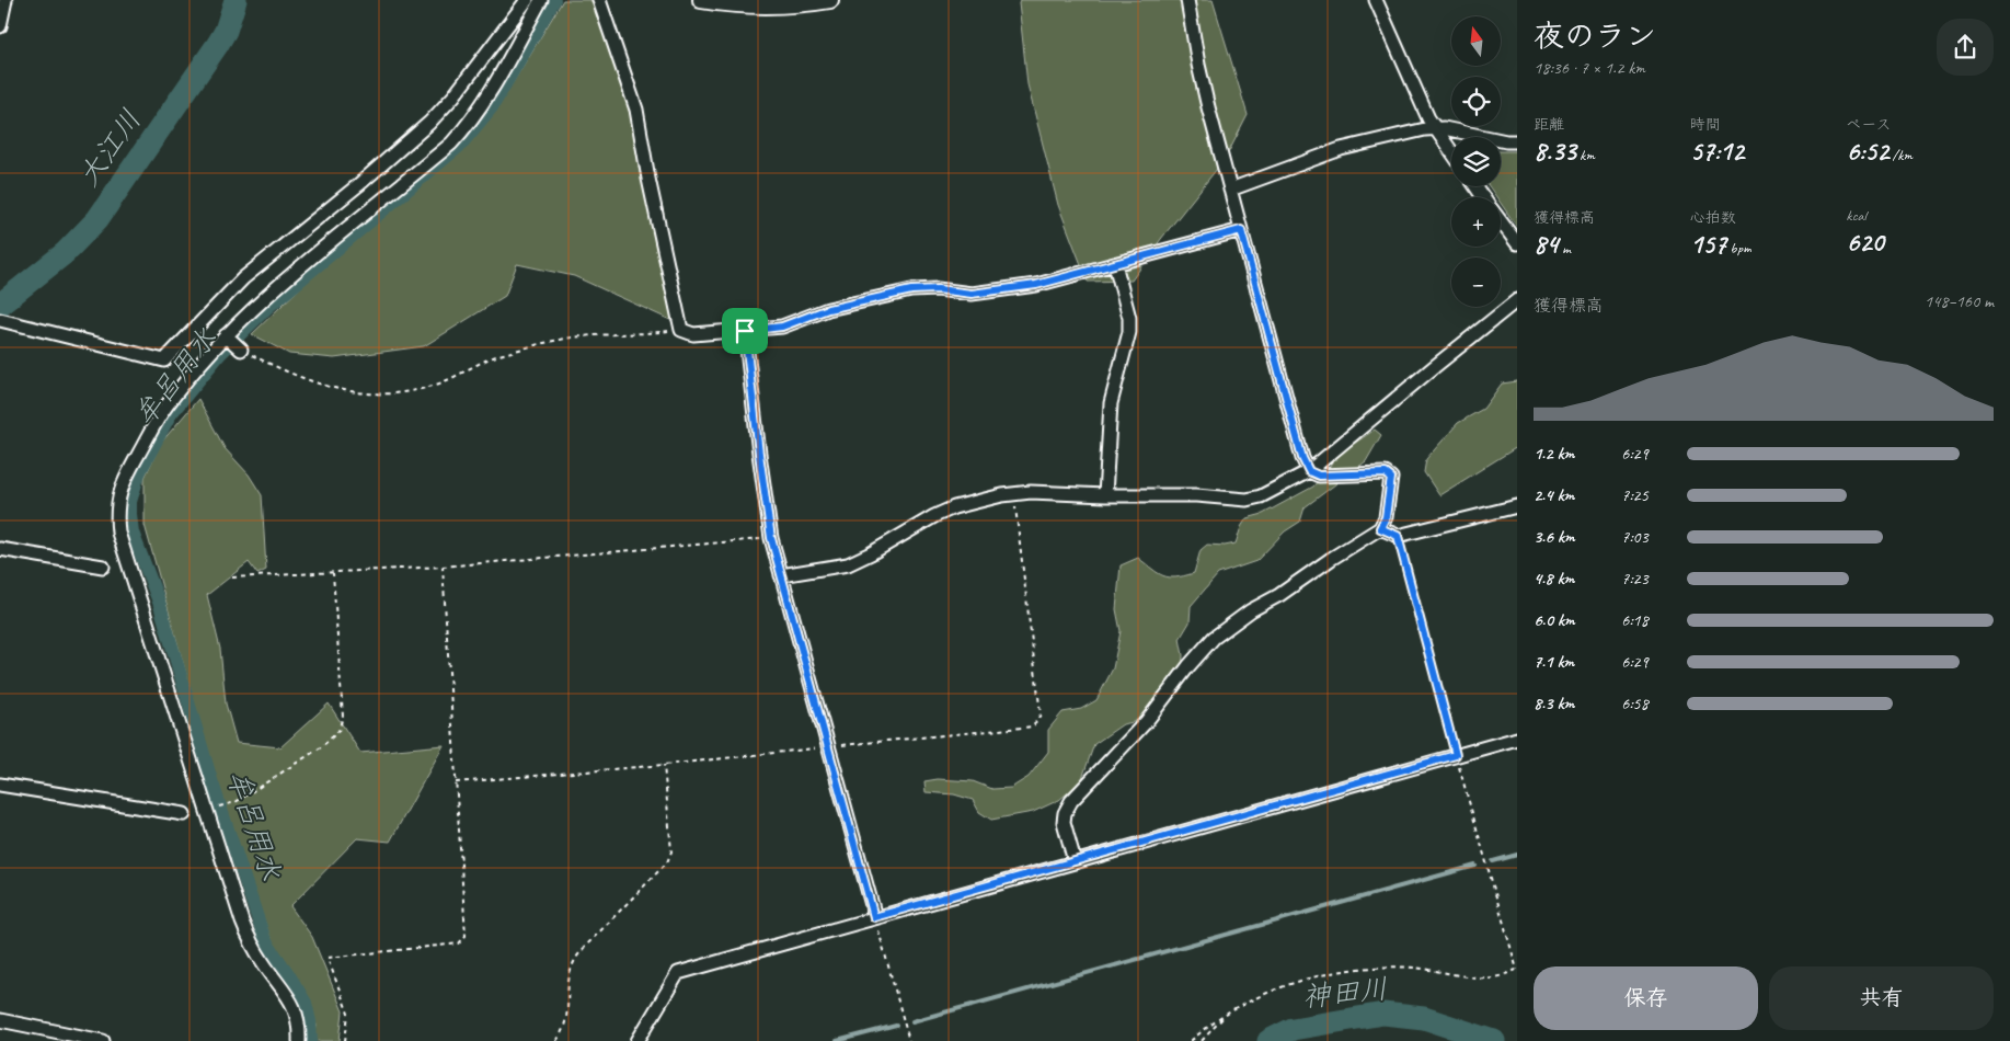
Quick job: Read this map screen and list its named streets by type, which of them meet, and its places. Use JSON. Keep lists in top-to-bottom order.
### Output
{
  "water": ["大江川", "牟呂用水", "神田川"],
  "north": "top",
  "page": {
    "heading": ["夜のラン", "18:36 · 7 × 1.2 km"],
    "map_buttons": ["+", "−"],
    "stats": [
      ["距離", "8.33 km"],
      ["時間", "57:12"],
      ["ペース", "6:52 /km"],
      ["獲得標高", "84 m"],
      ["心拍数", "157 bpm"],
      ["kcal", "620"]
    ],
    "chart": ["獲得標高", "148–160 m"],
    "list": [
      {
        "name": "1.2 km",
        "note": "6:29"
      },
      {
        "name": "2.4 km",
        "note": "7:25"
      },
      {
        "name": "3.6 km",
        "note": "7:03"
      },
      {
        "name": "4.8 km",
        "note": "7:23"
      },
      {
        "name": "6.0 km",
        "note": "6:18"
      },
      {
        "name": "7.1 km",
        "note": "6:29"
      },
      {
        "name": "8.3 km",
        "note": "6:58"
      }
    ],
    "buttons": ["保存", "共有"]
  }
}
